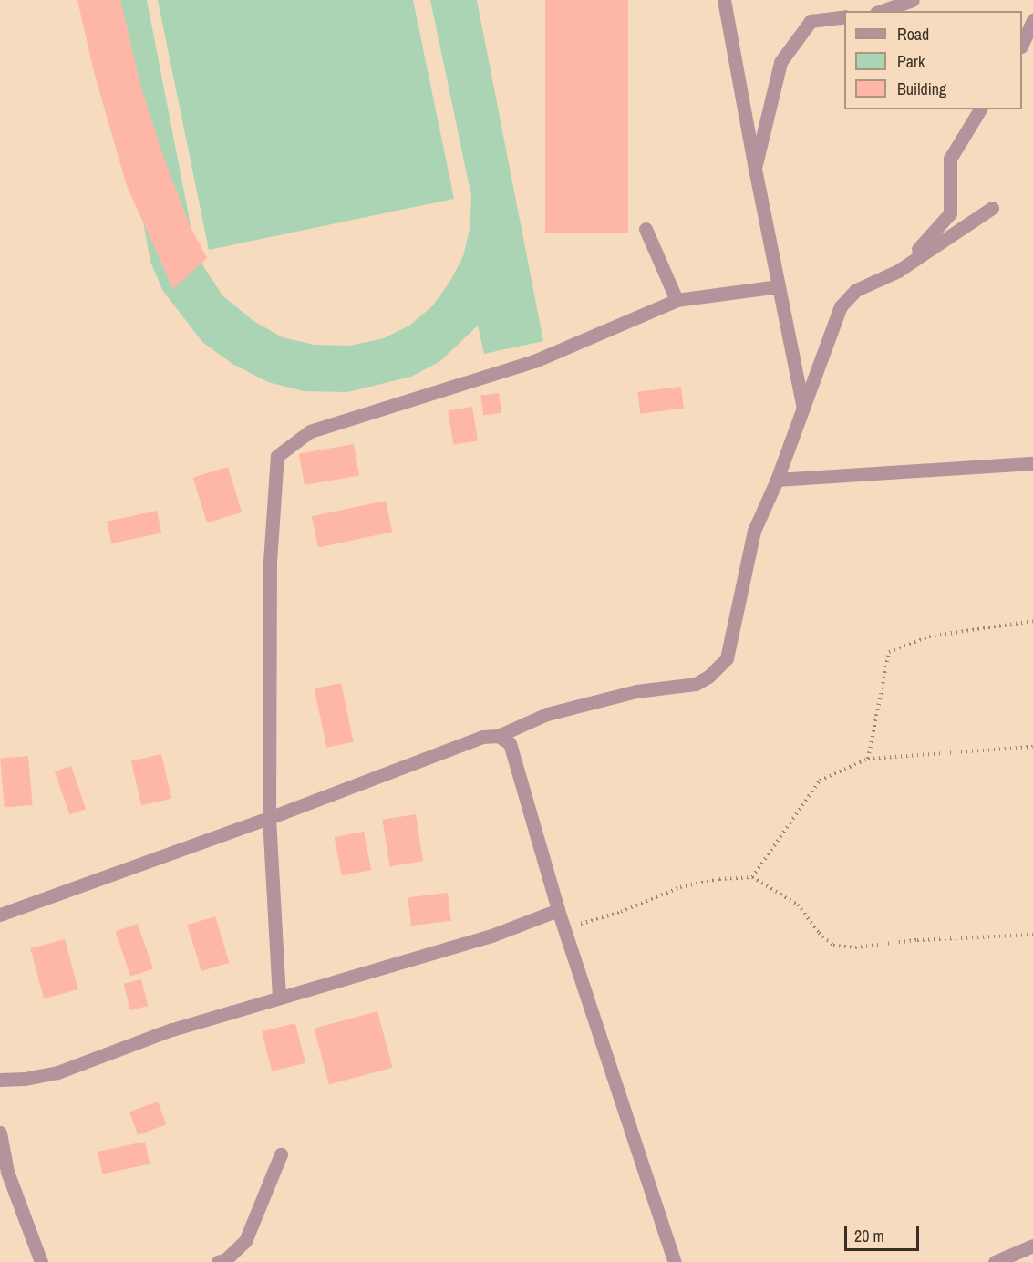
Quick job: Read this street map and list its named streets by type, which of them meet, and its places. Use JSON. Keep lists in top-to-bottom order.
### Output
{
  "legend": ["Road", "Park", "Building"],
  "scale_bar": "20 m"
}
